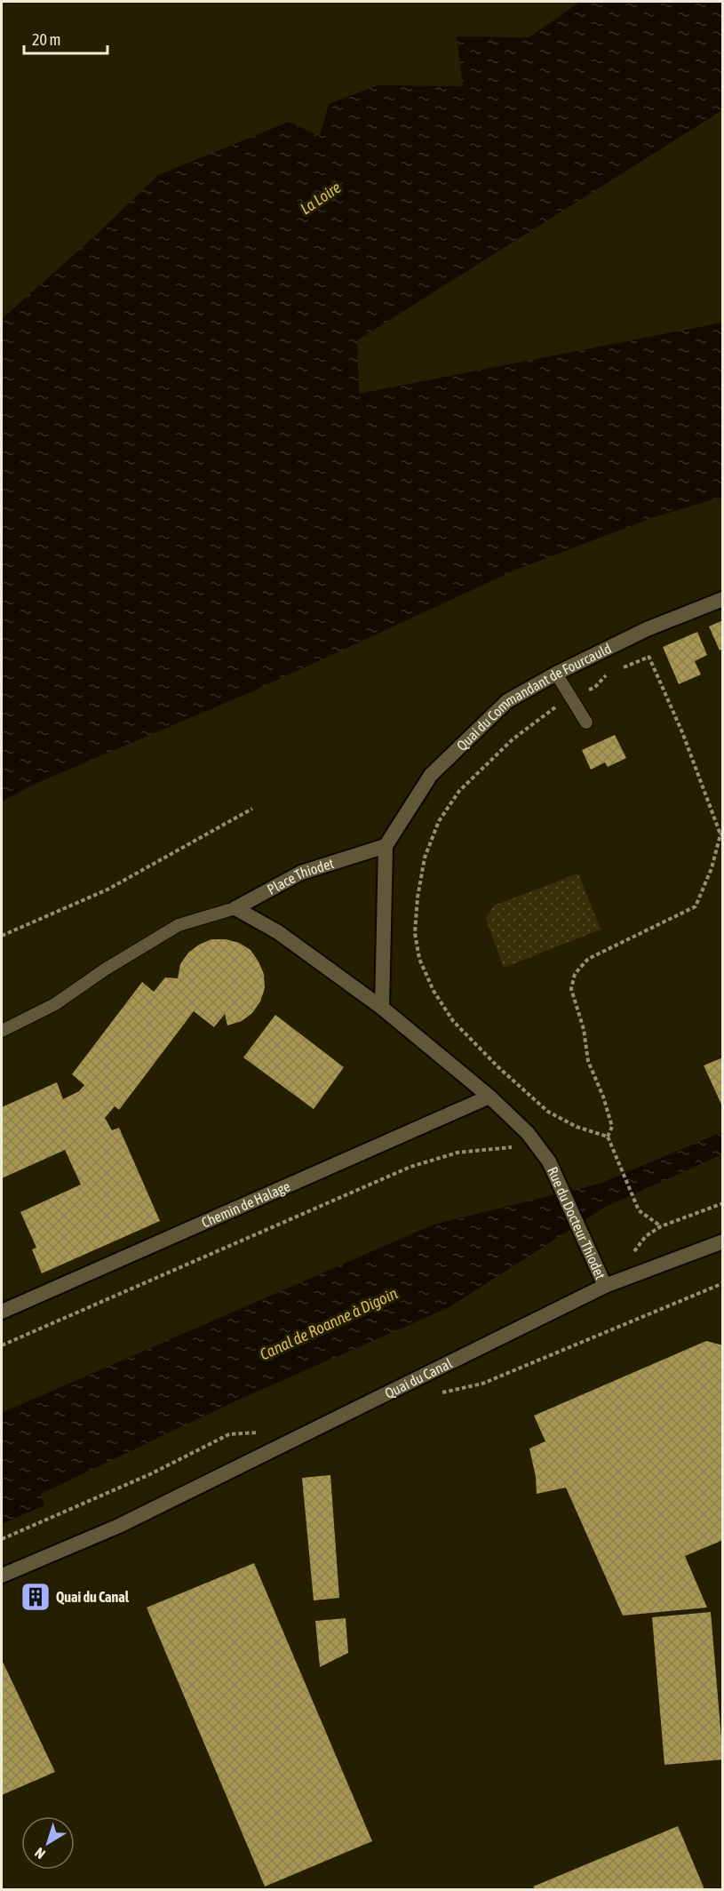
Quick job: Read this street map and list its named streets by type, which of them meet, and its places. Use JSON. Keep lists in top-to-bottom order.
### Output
{
  "streets": {
    "street": [
      "Quai du Commandant de Fourcauld",
      "Place Thiodet",
      "Chemin de Halage",
      "Rue du Docteur Thiodet",
      "Quai du Canal"
    ]
  },
  "crossings": [
    ["Quai du Commandant de Fourcauld", "Place Thiodet"],
    ["Rue du Docteur Thiodet", "Quai du Canal"]
  ],
  "water": ["La Loire", "Canal de Roanne à Digoin"],
  "places": {
    "building": ["Quai du Canal"]
  },
  "scale_bar": "20 m",
  "north": "bottom left"
}
